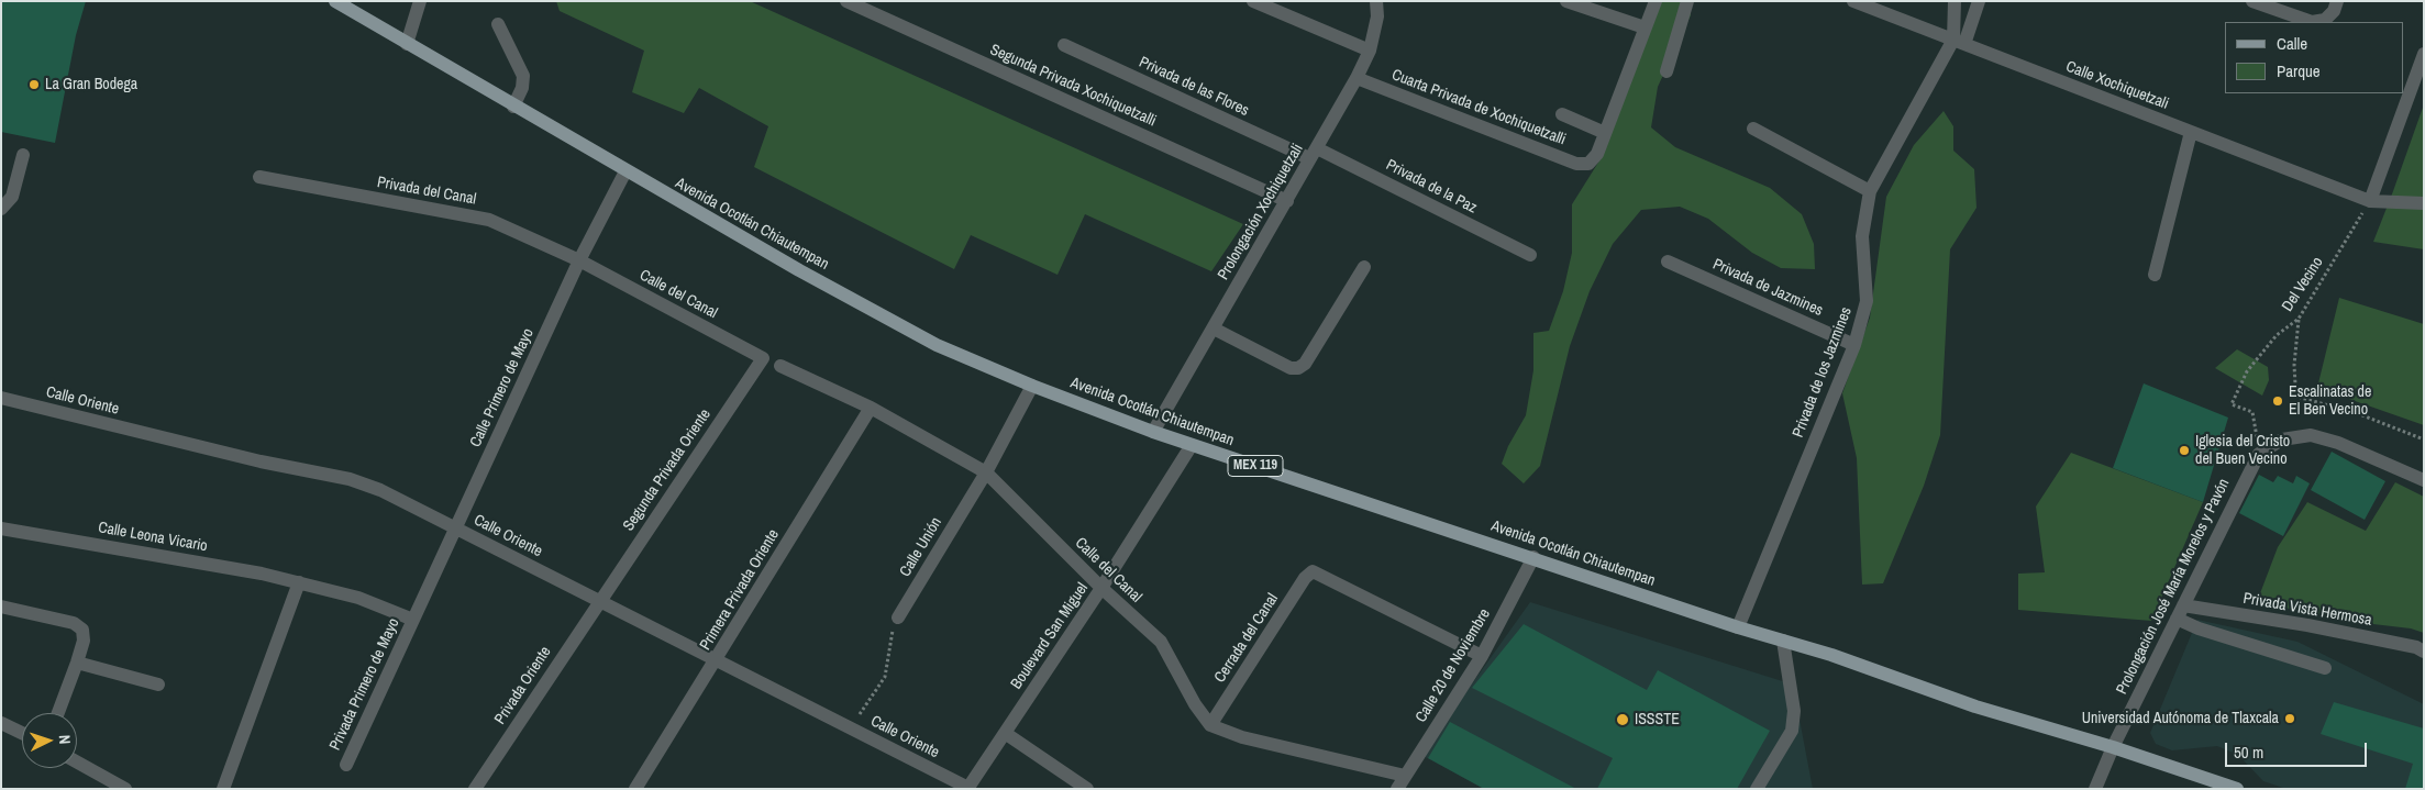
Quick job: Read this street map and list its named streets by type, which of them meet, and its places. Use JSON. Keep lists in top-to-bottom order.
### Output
{
  "streets": {
    "main road": ["Avenida Ocotlán Chiautempan", "MEX 119"],
    "street": [
      "Segunda Privada Xochiquetzalli",
      "Calle Xochiquetzali",
      "Privada de las Flores",
      "Cuarta Privada de Xochiquetzalli",
      "Privada de la Paz",
      "Privada del Canal",
      "Prolongación Xochiquetzali",
      "Privada de Jazmines",
      "Calle del Canal",
      "Privada de los Jazmines",
      "Calle Primero de Mayo",
      "Calle Oriente",
      "Segunda Privada Oriente",
      "Calle Leona Vicario",
      "Calle Unión",
      "Prolongación José María Morelos y Pavón",
      "Primera Privada Oriente",
      "Privada Vista Hermosa",
      "Boulevard San Miguel",
      "Cerrada del Canal",
      "Calle 20 de Noviembre",
      "Privada Primero de Mayo",
      "Privada Oriente"
    ],
    "path": ["Del Vecino"]
  },
  "crossings": [
    ["Segunda Privada Xochiquetzalli", "Prolongación Xochiquetzali"],
    ["Calle Xochiquetzali", "Del Vecino"],
    ["Calle Xochiquetzali", "Privada de los Jazmines"],
    ["Privada de las Flores", "Privada de la Paz"],
    ["Privada de las Flores", "Prolongación Xochiquetzali"],
    ["Cuarta Privada de Xochiquetzalli", "Prolongación Xochiquetzali"],
    ["Privada de la Paz", "Prolongación Xochiquetzali"],
    ["Privada del Canal", "Calle del Canal"],
    ["Privada del Canal", "Calle Primero de Mayo"],
    ["Prolongación Xochiquetzali", "Avenida Ocotlán Chiautempan"],
    ["Avenida Ocotlán Chiautempan", "Privada de los Jazmines"],
    ["Avenida Ocotlán Chiautempan", "Calle Primero de Mayo"],
    ["Avenida Ocotlán Chiautempan", "Calle Unión"],
    ["Avenida Ocotlán Chiautempan", "Prolongación José María Morelos y Pavón"],
    ["Avenida Ocotlán Chiautempan", "Boulevard San Miguel"],
    ["Avenida Ocotlán Chiautempan", "Calle 20 de Noviembre"],
    ["Del Vecino", "Prolongación José María Morelos y Pavón"],
    ["Privada de Jazmines", "Privada de los Jazmines"],
    ["Calle del Canal", "Calle Primero de Mayo"],
    ["Calle del Canal", "Segunda Privada Oriente"],
    ["Calle del Canal", "Calle Unión"],
    ["Calle del Canal", "Primera Privada Oriente"],
    ["Calle del Canal", "Boulevard San Miguel"],
    ["Calle del Canal", "Cerrada del Canal"],
    ["Calle Primero de Mayo", "Calle Oriente"],
    ["Calle Primero de Mayo", "Calle Leona Vicario"],
    ["Calle Primero de Mayo", "Privada Primero de Mayo"],
    ["Calle Oriente", "Segunda Privada Oriente"],
    ["Calle Oriente", "Primera Privada Oriente"],
    ["Calle Oriente", "Boulevard San Miguel"],
    ["Calle Oriente", "Privada Oriente"],
    ["Segunda Privada Oriente", "Privada Oriente"],
    ["Calle Leona Vicario", "Privada Primero de Mayo"],
    ["Prolongación José María Morelos y Pavón", "Privada Vista Hermosa"],
    ["Cerrada del Canal", "Calle 20 de Noviembre"]
  ],
  "places": [
    "La Gran Bodega",
    "Escalinatas de El Ben Vecino",
    "Iglesia del Cristo del Buen Vecino",
    "Universidad Autónoma de Tlaxcala",
    "ISSSTE"
  ],
  "legend": ["Calle", "Parque"],
  "scale_bar": "50 m",
  "north": "right"
}
